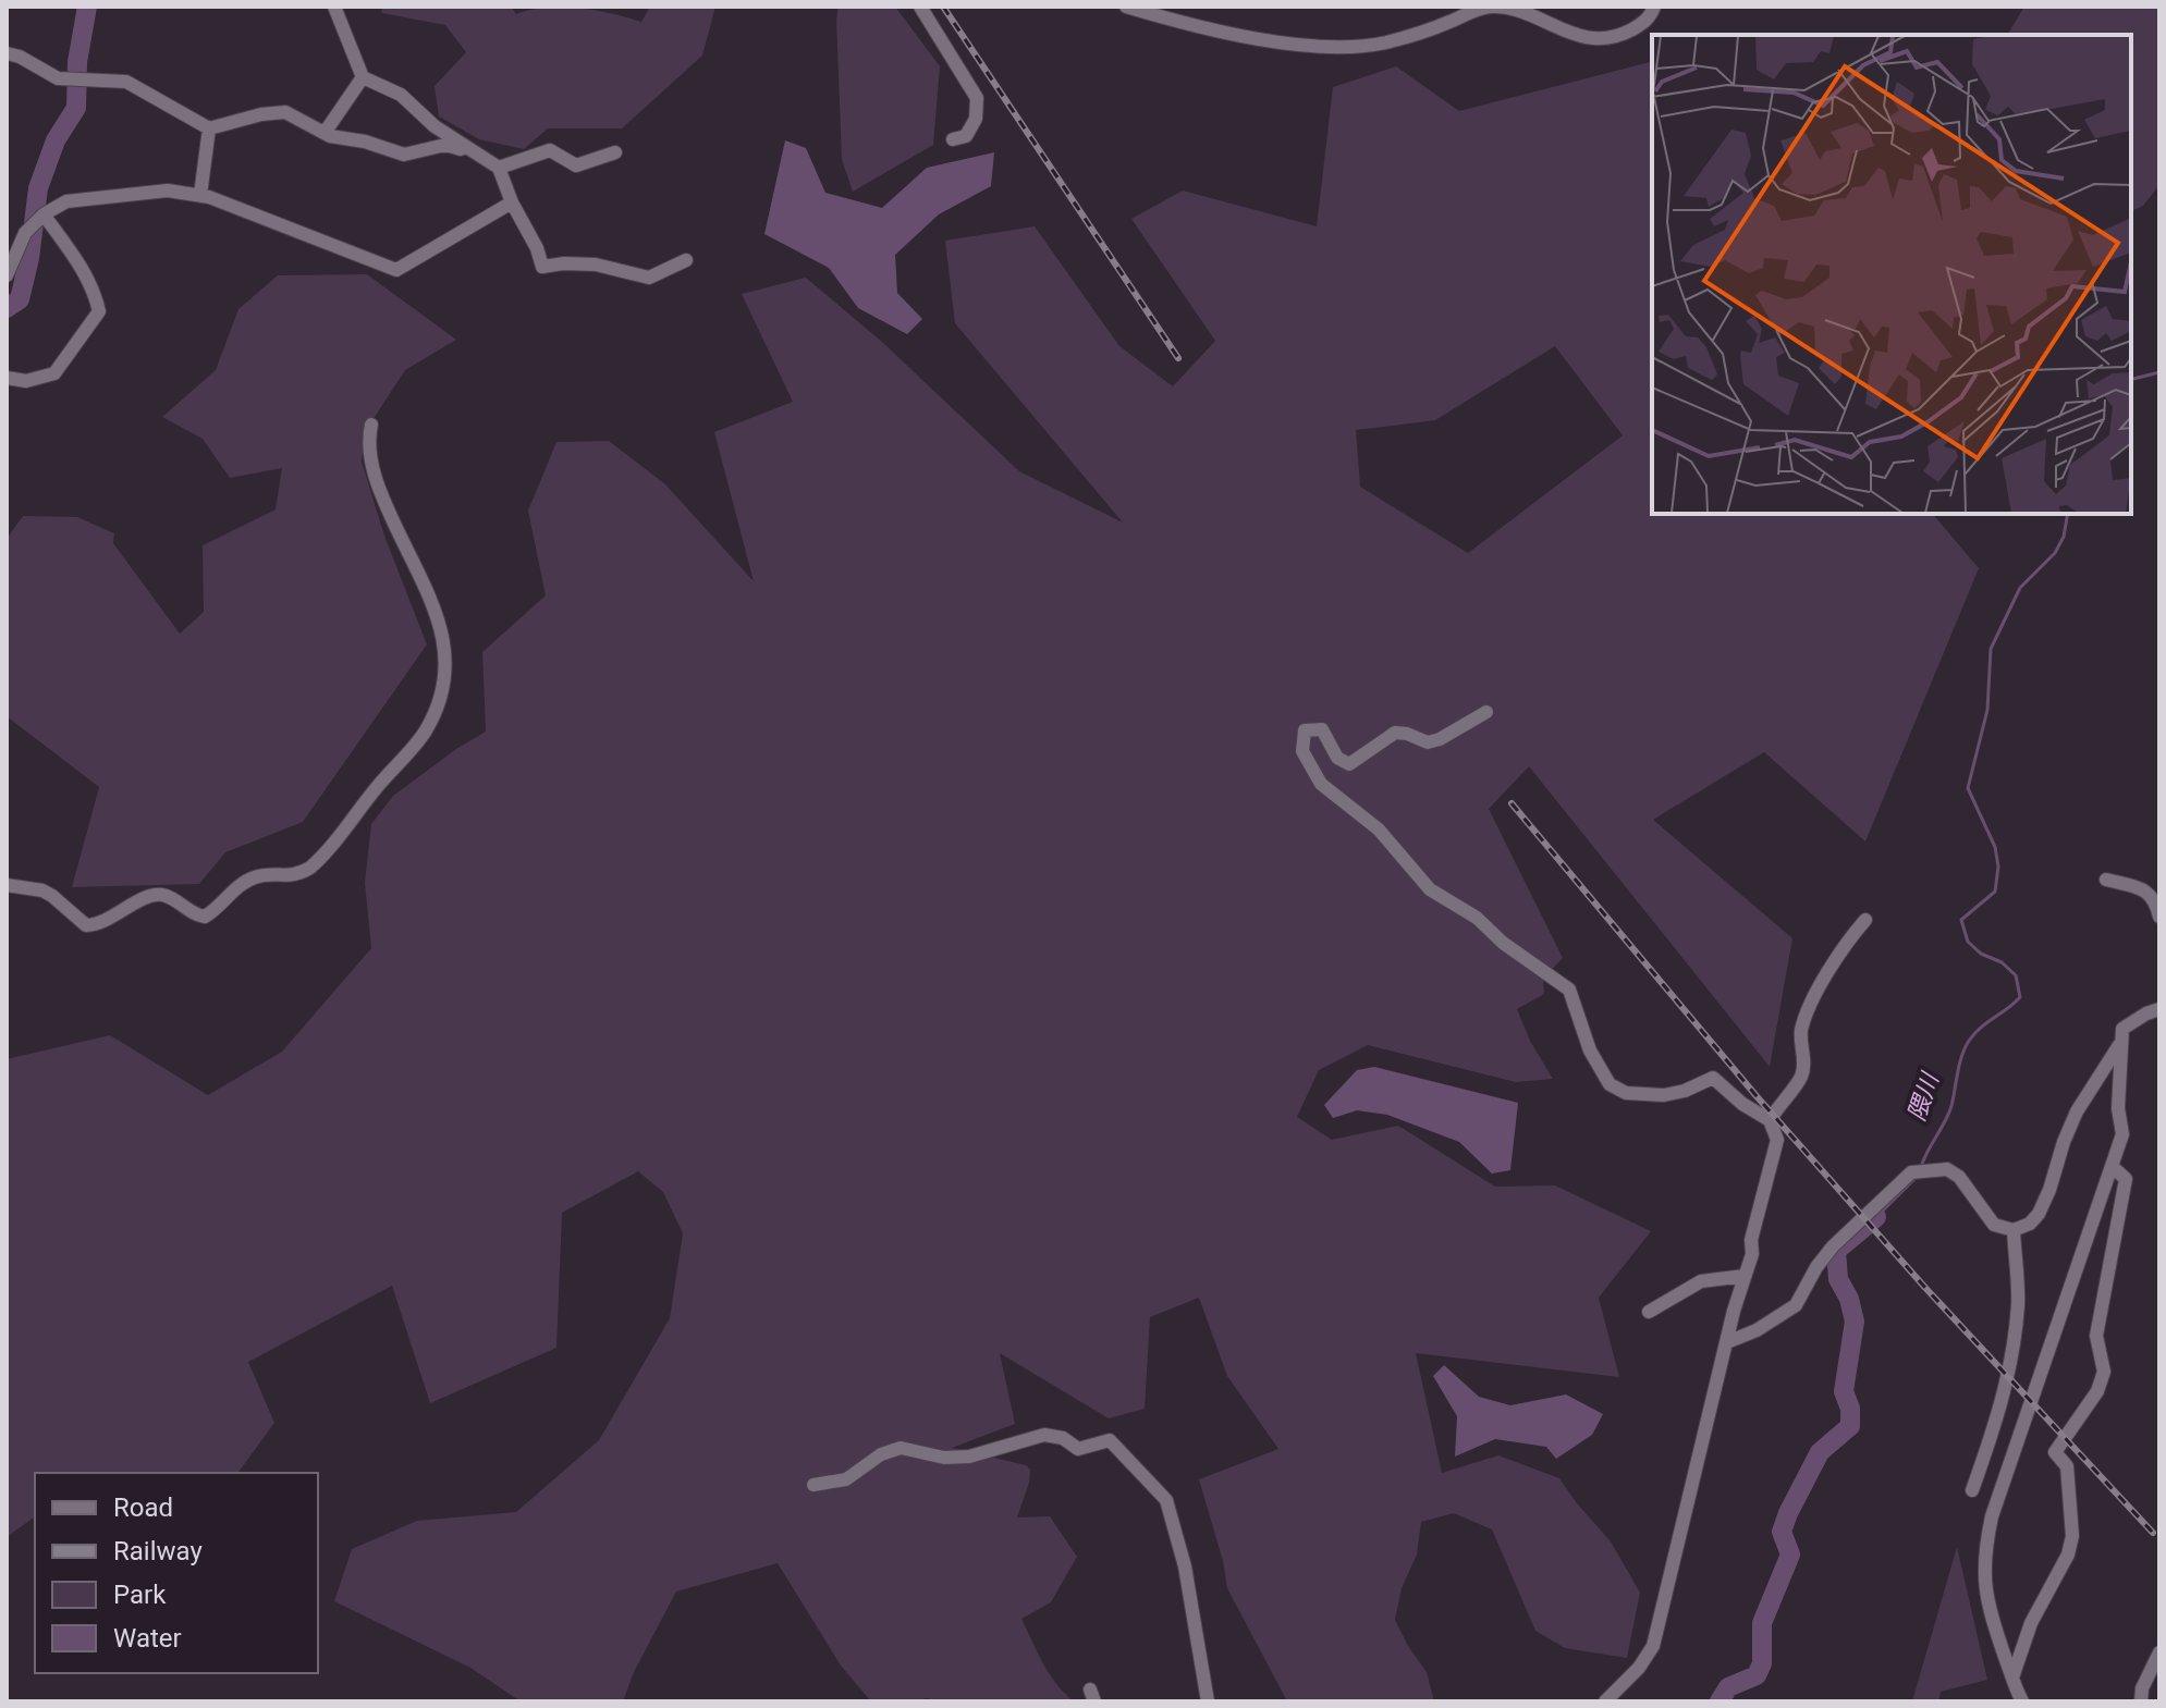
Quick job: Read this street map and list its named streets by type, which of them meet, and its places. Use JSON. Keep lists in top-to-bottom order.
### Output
{
  "water": ["隈川"],
  "legend": [
    "Road",
    "Railway",
    "Park",
    "Water"
  ]
}
